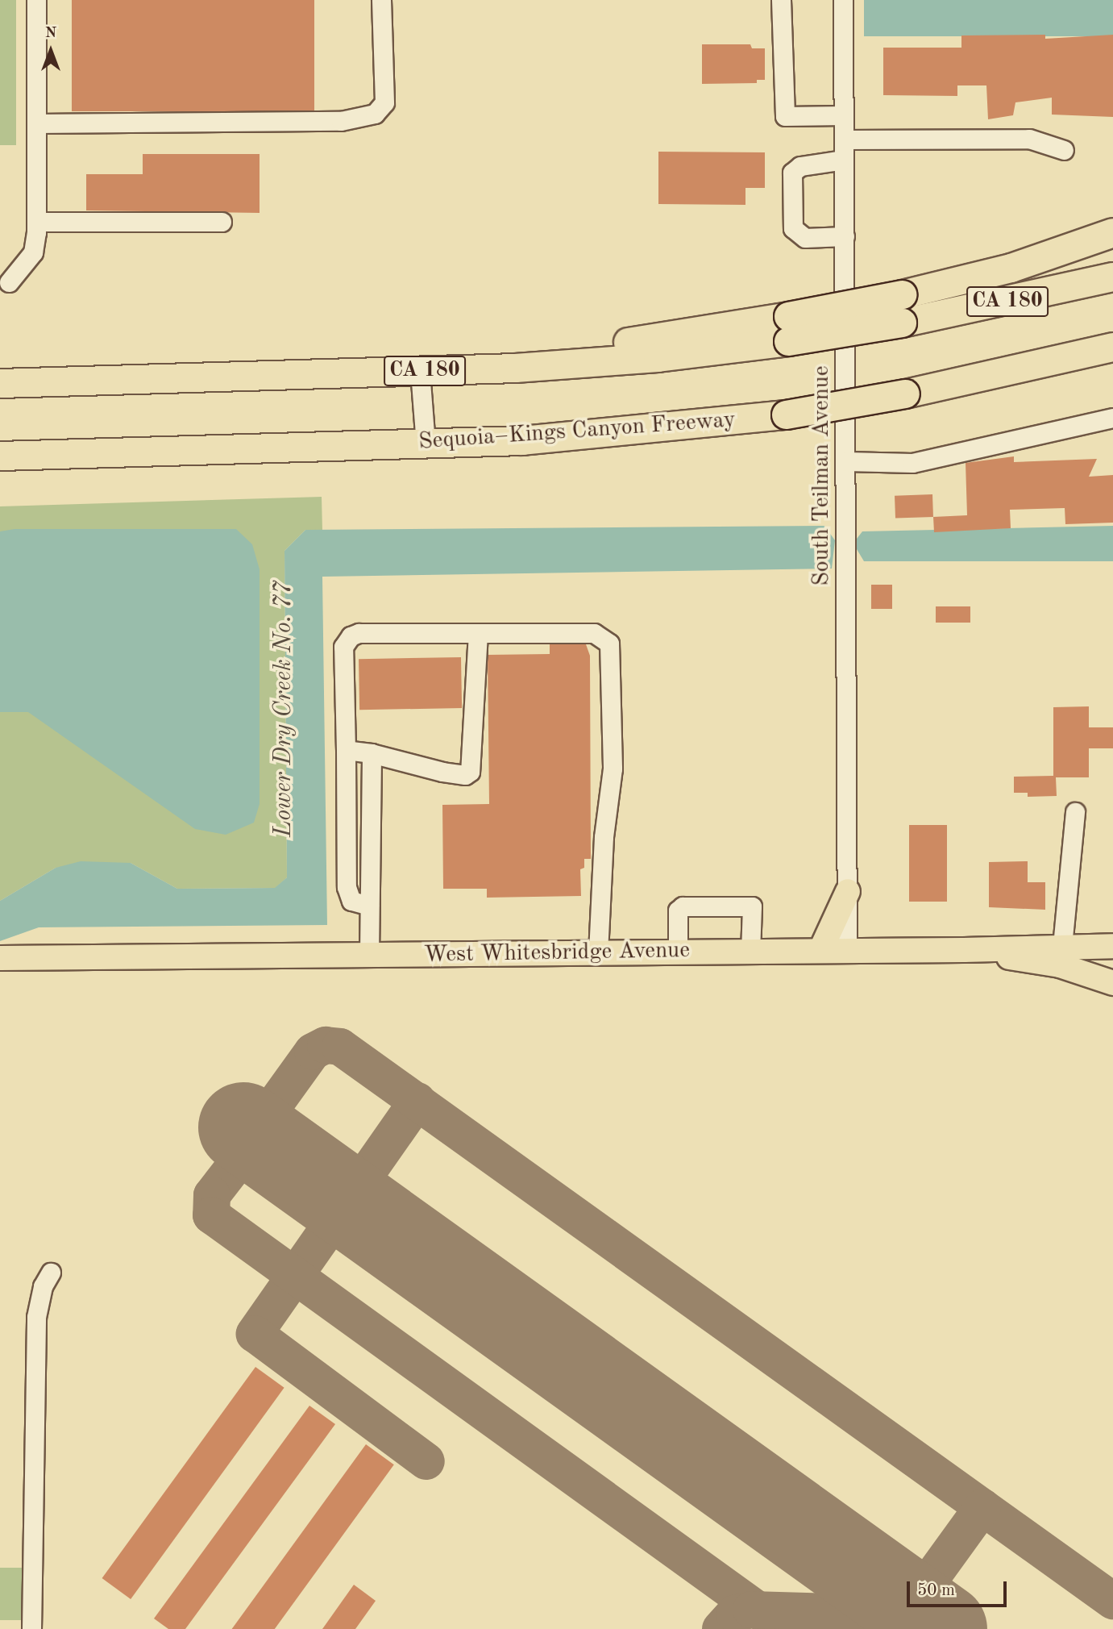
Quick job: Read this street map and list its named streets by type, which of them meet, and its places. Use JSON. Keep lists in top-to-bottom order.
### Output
{
  "streets": {
    "highway": ["CA 180", "Sequoia–Kings Canyon Freeway"],
    "main road": ["West Whitesbridge Avenue"],
    "street": ["South Teilman Avenue"]
  },
  "crossings": [
    ["South Teilman Avenue", "West Whitesbridge Avenue"]
  ],
  "water": ["Lower Dry Creek No. 77"],
  "scale_bar": "50 m",
  "north": "top"
}
